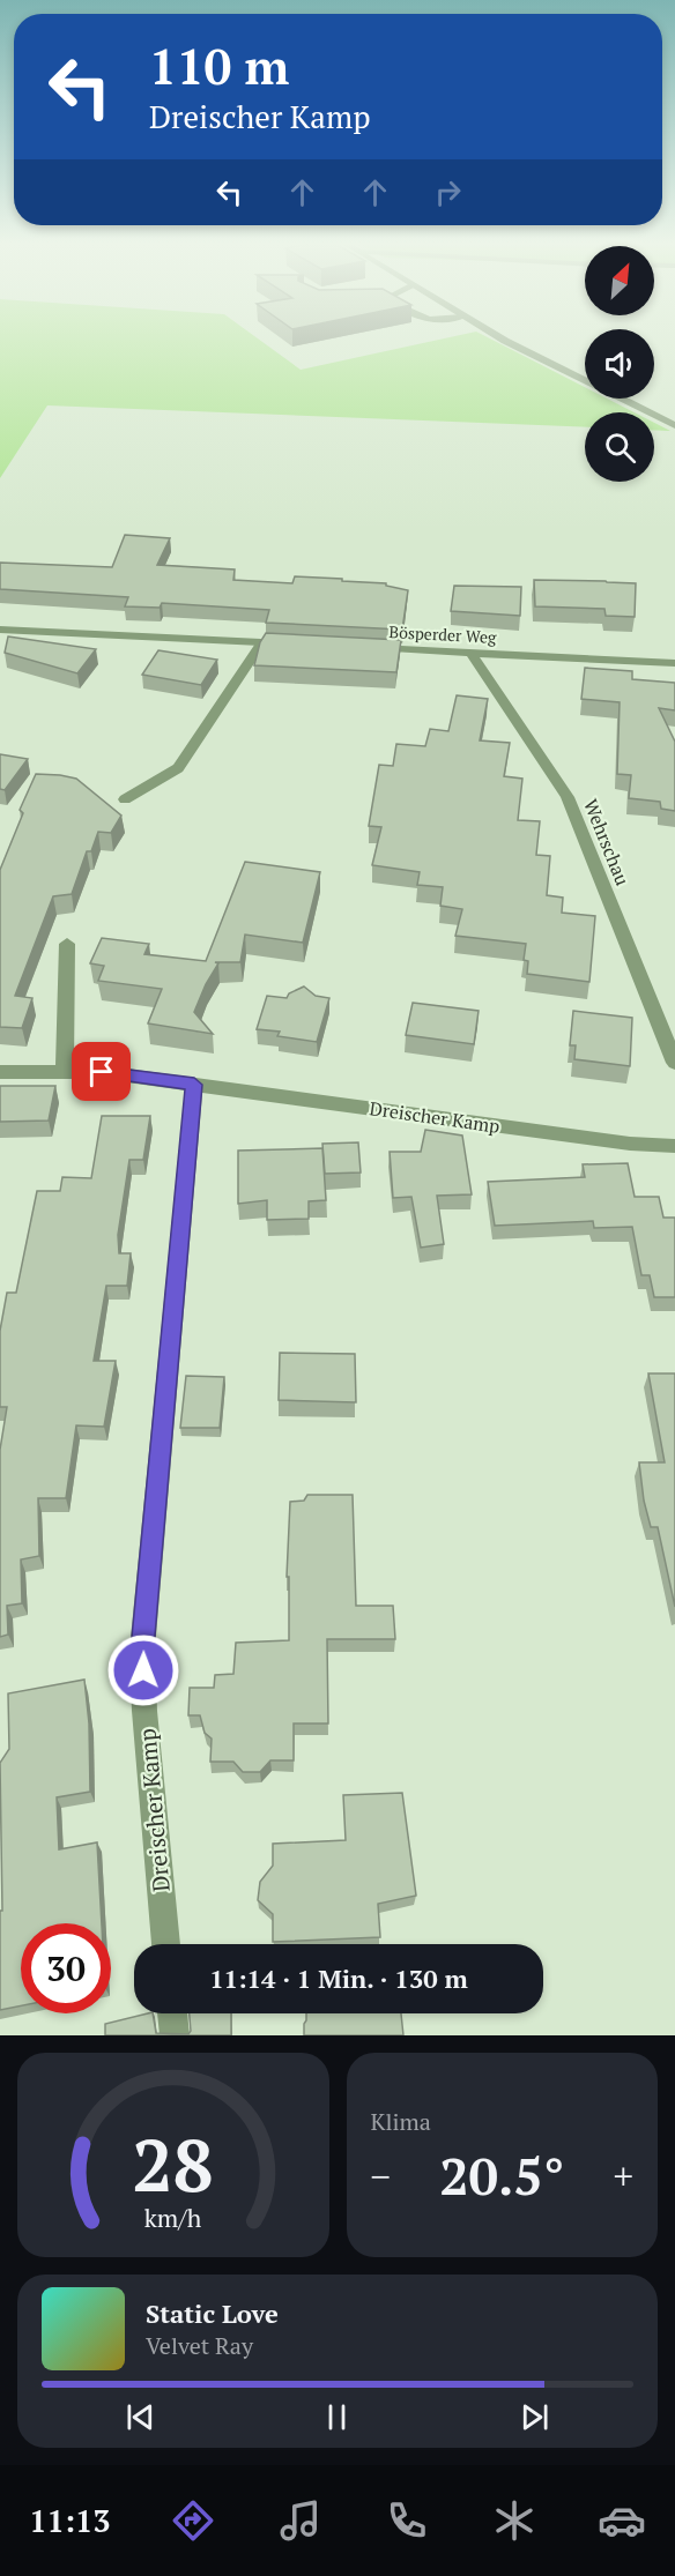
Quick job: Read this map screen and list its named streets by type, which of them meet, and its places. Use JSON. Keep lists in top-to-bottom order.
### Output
{
  "streets": {
    "street": ["Bösperder Weg", "Wehrschau", "Dreischer Kamp"]
  },
  "crossings": [
    ["Bösperder Weg", "Wehrschau"]
  ],
  "north": "top right",
  "page": {
    "turn": ["110 m", "Dreischer Kamp"],
    "limit": "30",
    "trip": "11:14 · 1 Min. · 130 m",
    "tile": "Klima",
    "heat": ["−", "20.5°", "+"],
    "song": ["Static Love", "Velvet Ray"],
    "tabs": "11:13",
    "gauge": ["28", "km/h"]
  }
}
